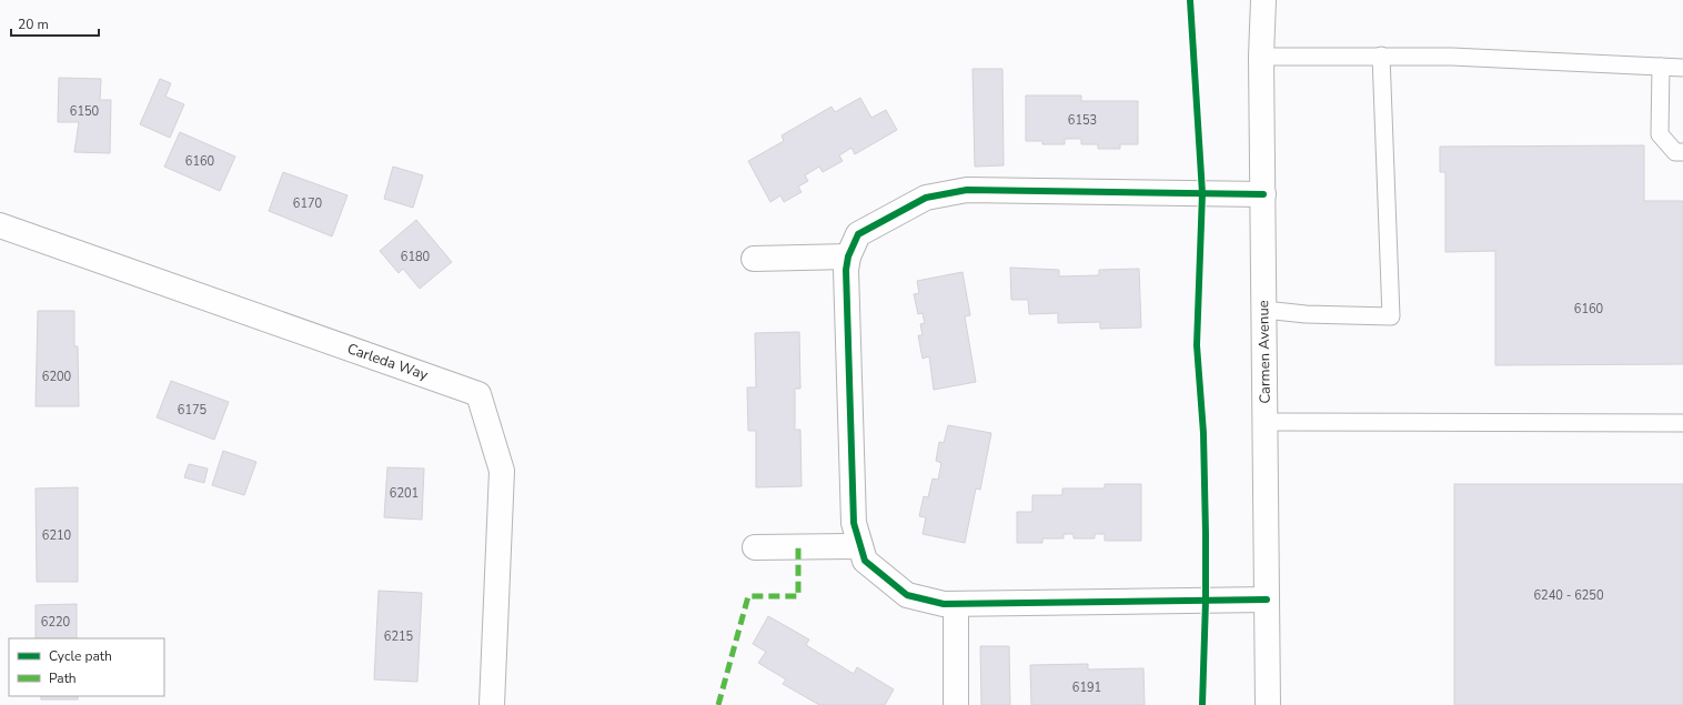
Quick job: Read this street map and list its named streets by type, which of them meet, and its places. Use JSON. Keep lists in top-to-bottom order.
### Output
{
  "streets": {
    "street": ["Carmen Avenue", "Carleda Way"]
  },
  "house_numbers": [
    "6150",
    "6153",
    "6160",
    "6170",
    "6180",
    "6160",
    "6200",
    "6175",
    "6201",
    "6210",
    "6240 - 6250",
    "6220",
    "6215",
    "6191"
  ],
  "legend": ["Cycle path", "Path"],
  "scale_bar": "20 m"
}
